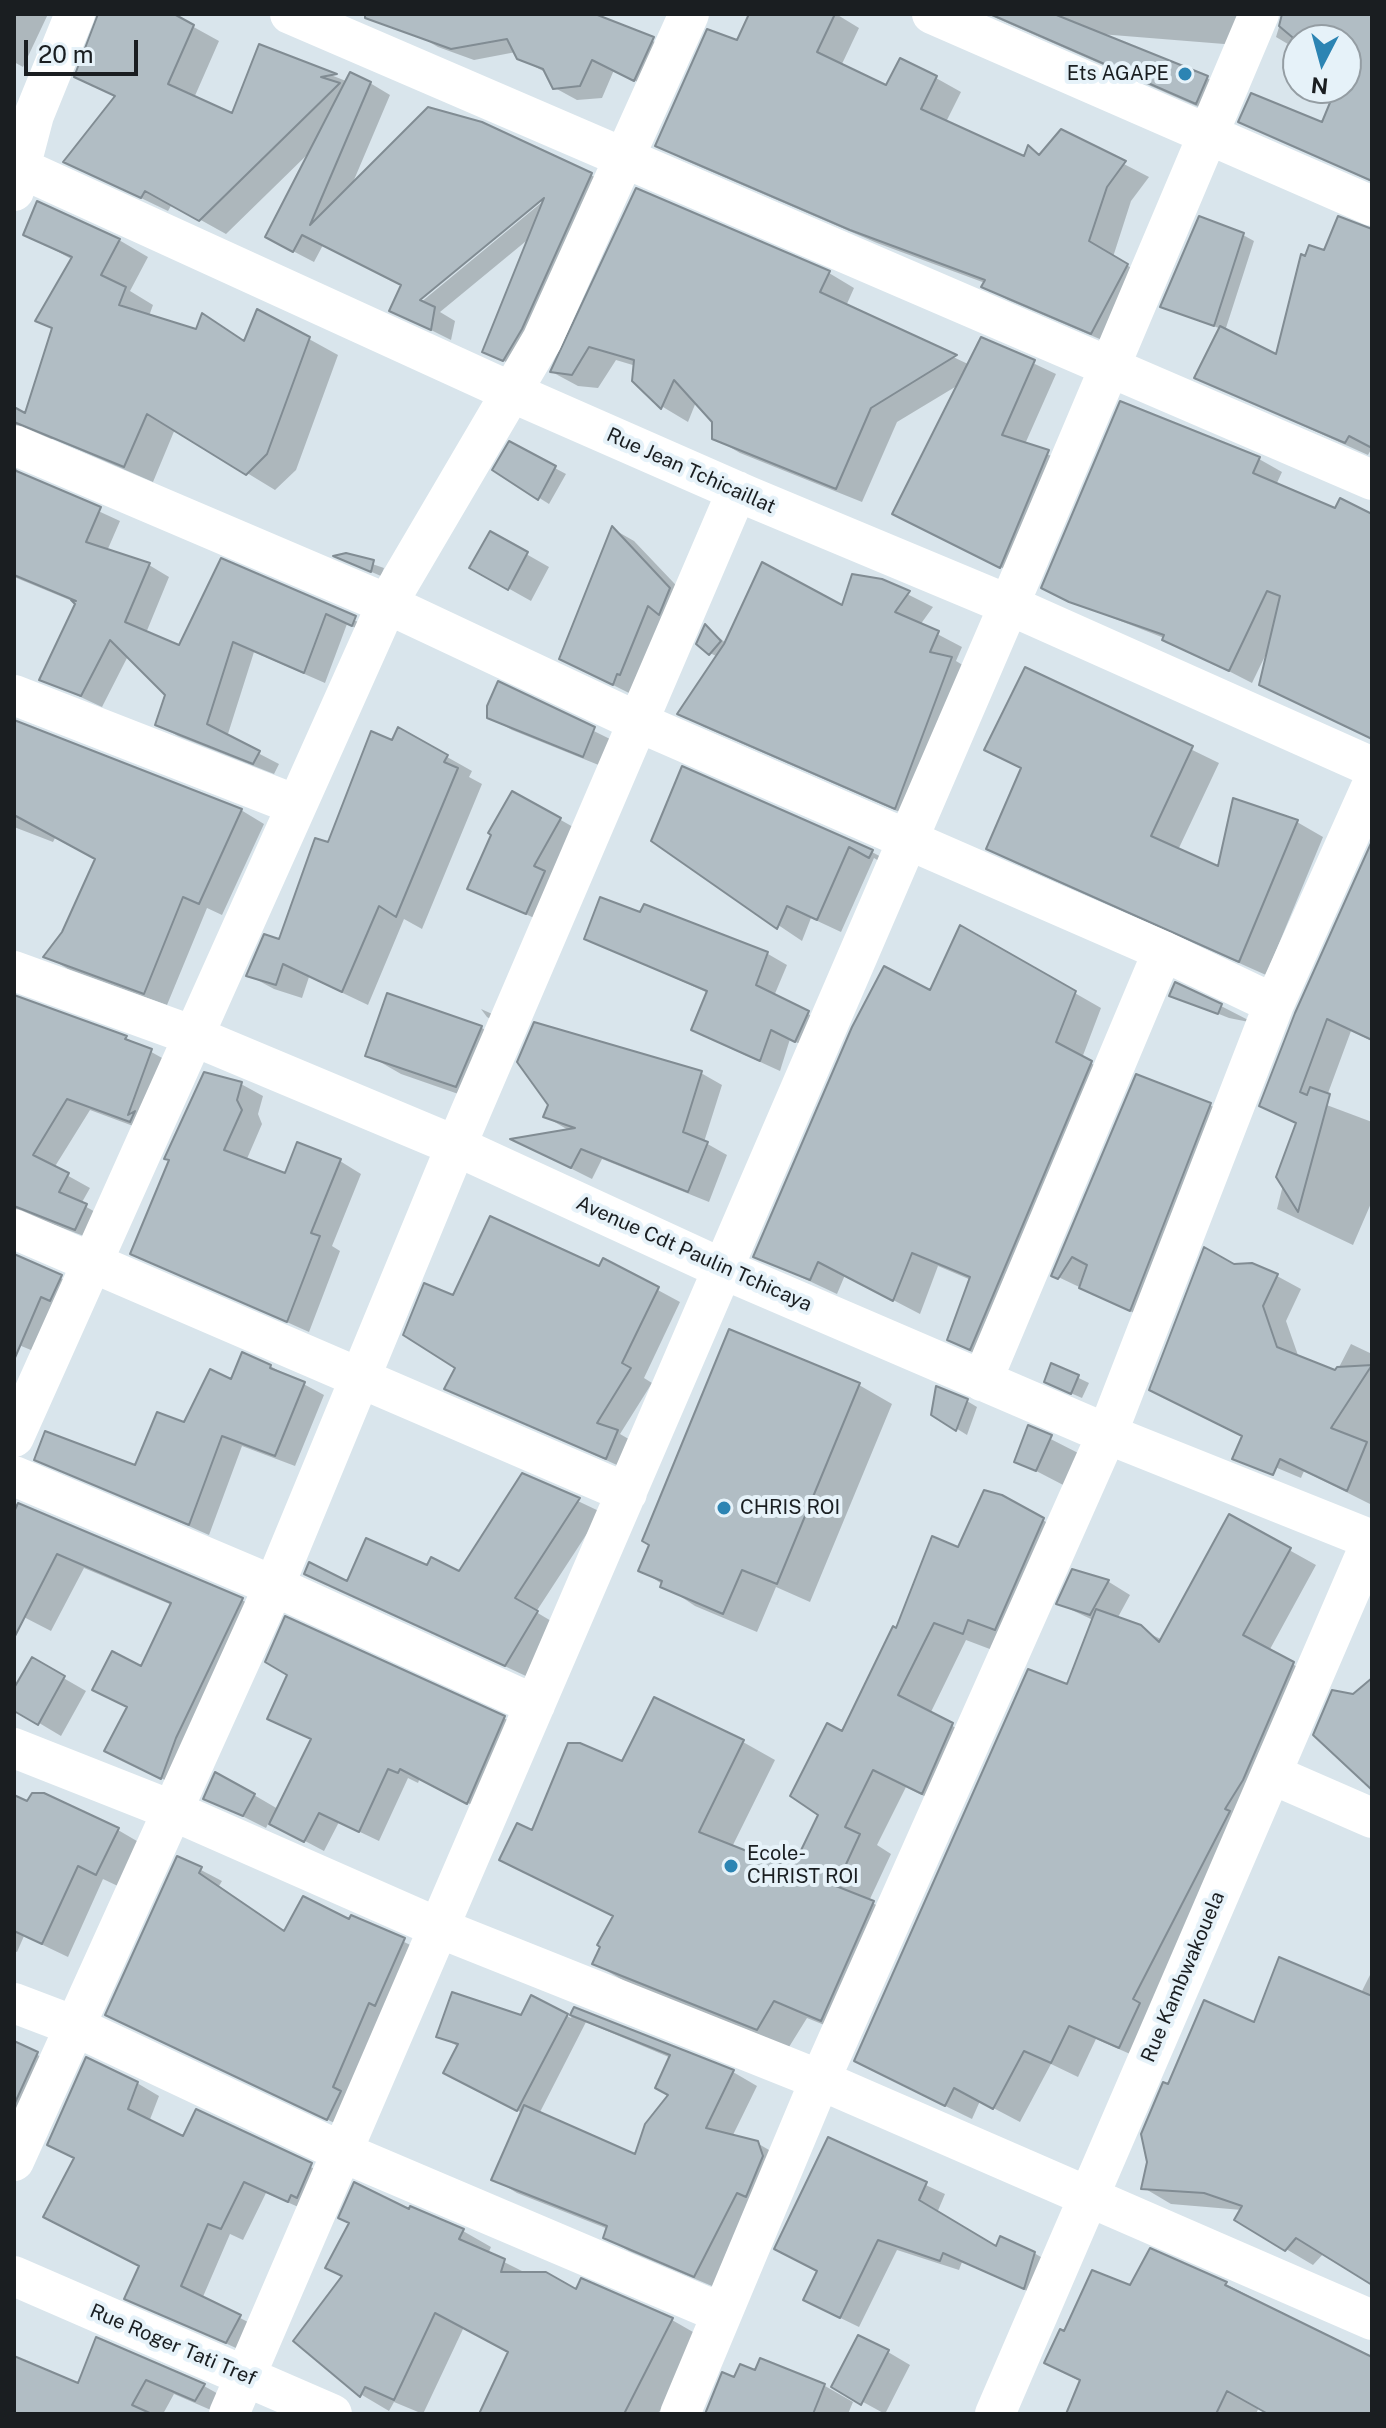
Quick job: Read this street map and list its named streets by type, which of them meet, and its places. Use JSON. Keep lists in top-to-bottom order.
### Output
{
  "streets": {
    "street": [
      "Rue Jean Tchicaillat",
      "Avenue Cdt Paulin Tchicaya",
      "Rue Kambwakouela",
      "Rue Roger Tati Tref"
    ]
  },
  "crossings": [
    ["Avenue Cdt Paulin Tchicaya", "Rue Kambwakouela"]
  ],
  "places": ["Ets AGAPE", "CHRIS ROI", "Ecole- CHRIST ROI"],
  "scale_bar": "20 m",
  "north": "bottom"
}
